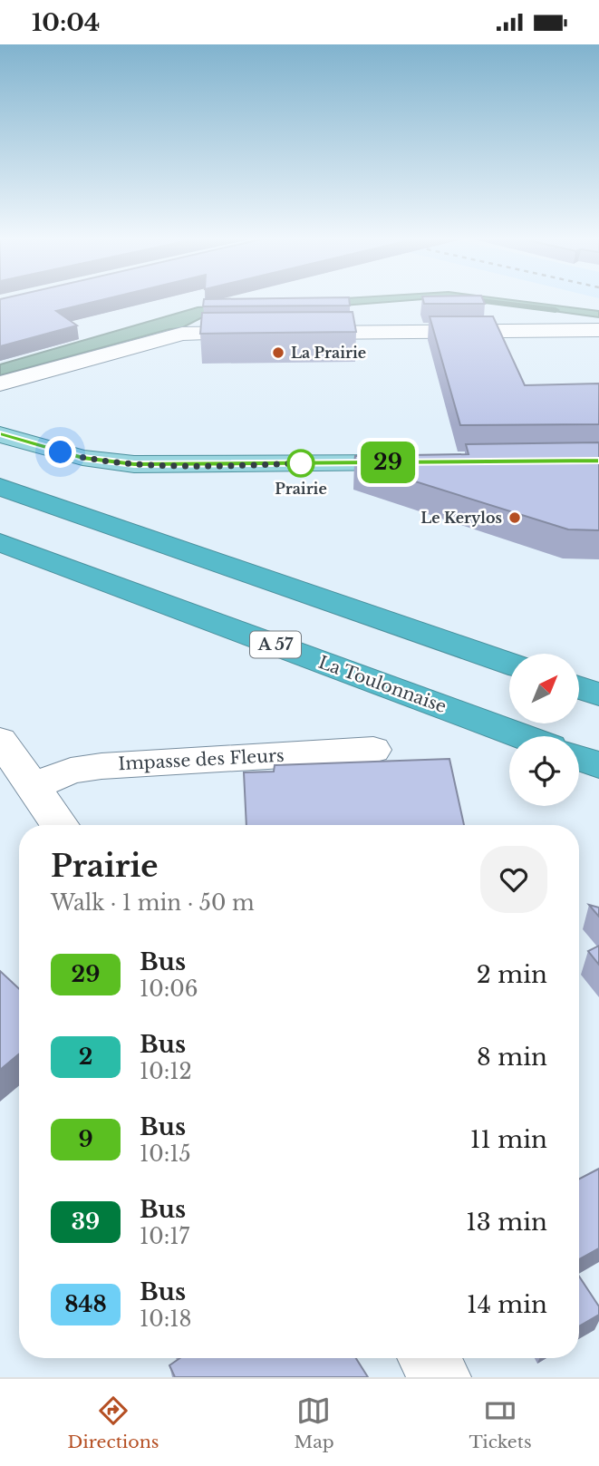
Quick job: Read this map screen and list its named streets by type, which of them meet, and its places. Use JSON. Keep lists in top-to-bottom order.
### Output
{
  "streets": {
    "highway": ["A 57", "La Toulonnaise"],
    "street": ["Impasse des Fleurs"]
  },
  "places": ["La Prairie", "Prairie", "Le Kerylos"],
  "lines": ["bus line 29"],
  "north": "top right",
  "page": {
    "status": "10:04",
    "on_map": "29",
    "heading": ["Prairie", "Walk · 1 min · 50 m"],
    "list": [
      {
        "mark": "29",
        "name": "Bus",
        "note": "10:06",
        "value": "2 min"
      },
      {
        "mark": "2",
        "name": "Bus",
        "note": "10:12",
        "value": "8 min"
      },
      {
        "mark": "9",
        "name": "Bus",
        "note": "10:15",
        "value": "11 min"
      },
      {
        "mark": "39",
        "name": "Bus",
        "note": "10:17",
        "value": "13 min"
      },
      {
        "mark": "848",
        "name": "Bus",
        "note": "10:18",
        "value": "14 min"
      }
    ],
    "tabs": ["Directions", "Map", "Tickets"]
  }
}
